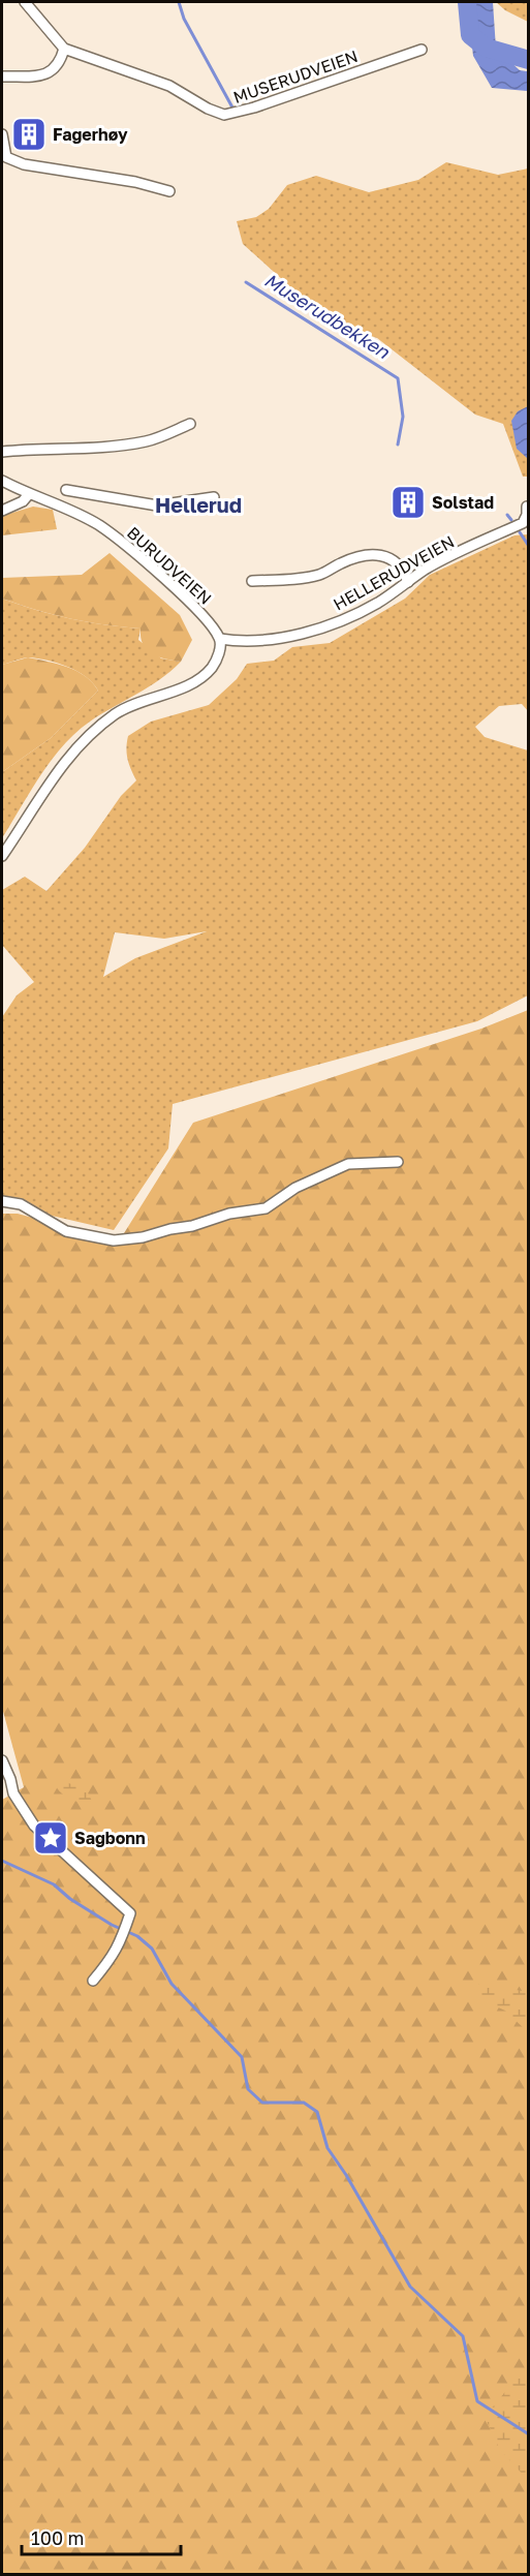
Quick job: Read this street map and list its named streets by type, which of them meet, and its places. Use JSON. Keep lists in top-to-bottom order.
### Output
{
  "streets": {
    "street": ["MUSERUDVEIEN", "BURUDVEIEN", "HELLERUDVEIEN"]
  },
  "crossings": [
    ["BURUDVEIEN", "HELLERUDVEIEN"]
  ],
  "districts": ["Hellerud"],
  "water": ["Muserudbekken"],
  "places": {
    "building": ["Fagerhøy", "Solstad"],
    "place": ["Sagbonn"]
  },
  "scale_bar": "100 m"
}
